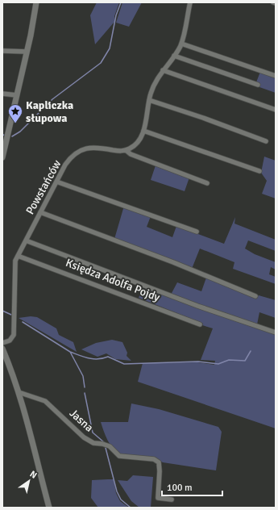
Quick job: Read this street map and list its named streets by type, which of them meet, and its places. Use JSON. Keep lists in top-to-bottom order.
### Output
{
  "streets": {
    "street": ["Powstańców", "Księdza Adolfa Pojdy", "Jasna"]
  },
  "crossings": [
    ["Powstańców", "Księdza Adolfa Pojdy"]
  ],
  "places": {
    "place": ["Kapliczka słupowa"]
  },
  "scale_bar": "100 m",
  "north": "top right"
}
